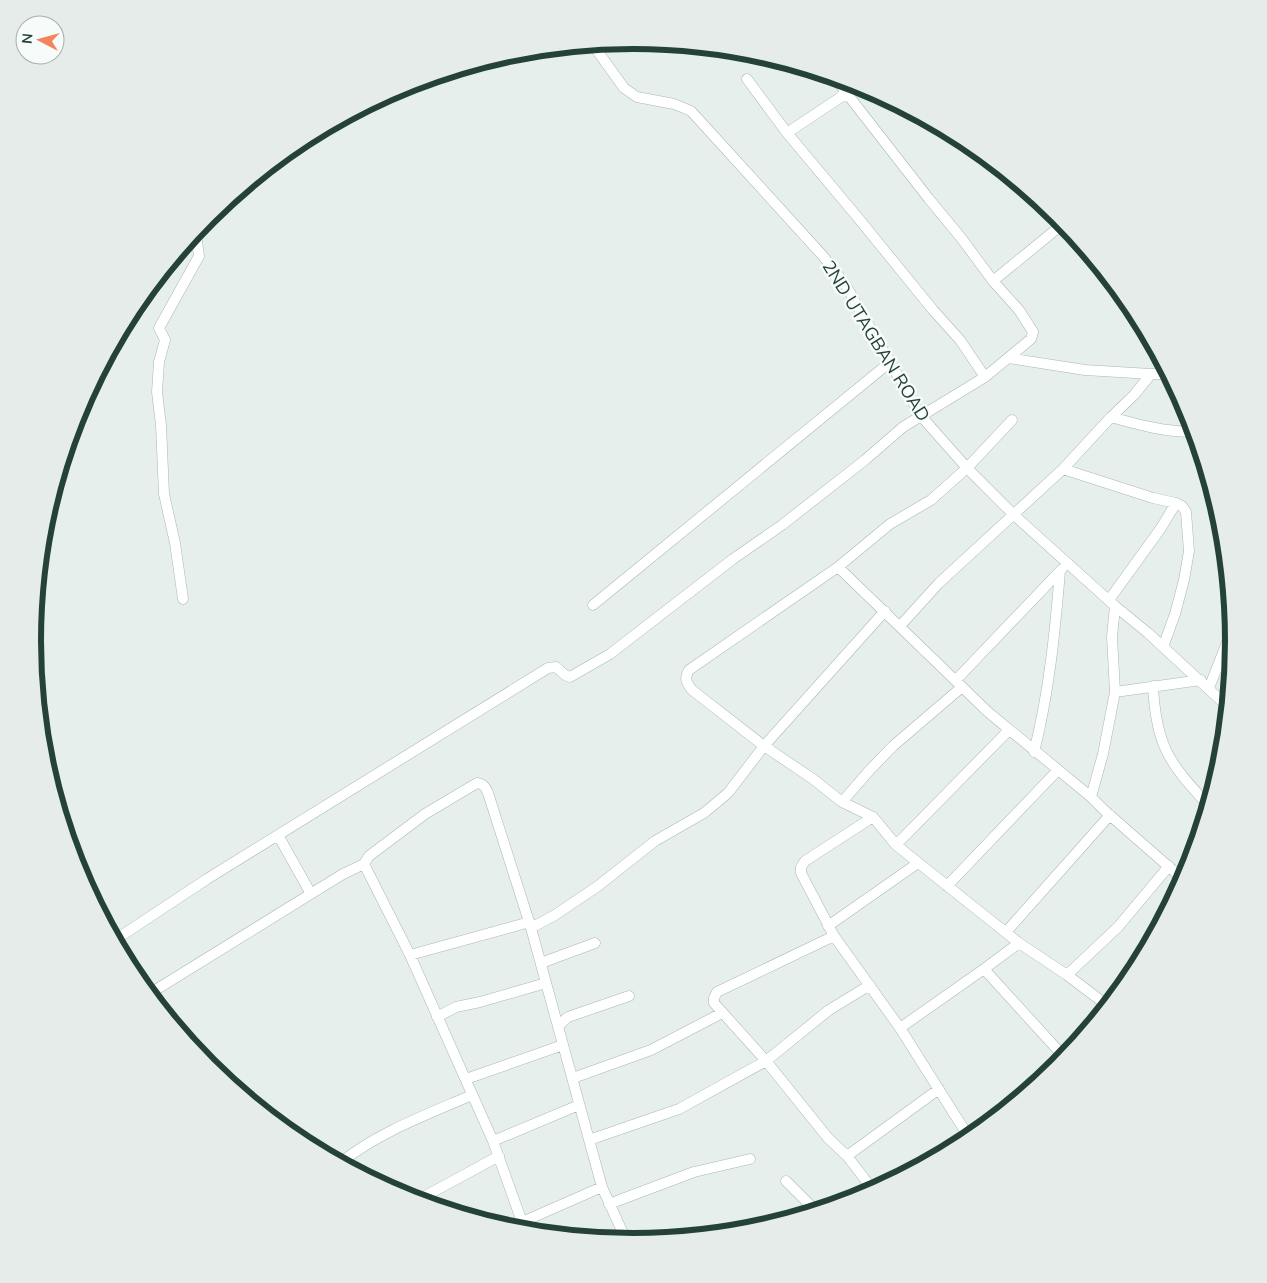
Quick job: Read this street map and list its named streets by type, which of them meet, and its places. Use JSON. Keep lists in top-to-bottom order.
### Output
{
  "streets": {
    "street": ["2ND UTAGBAN ROAD"]
  },
  "north": "left"
}
